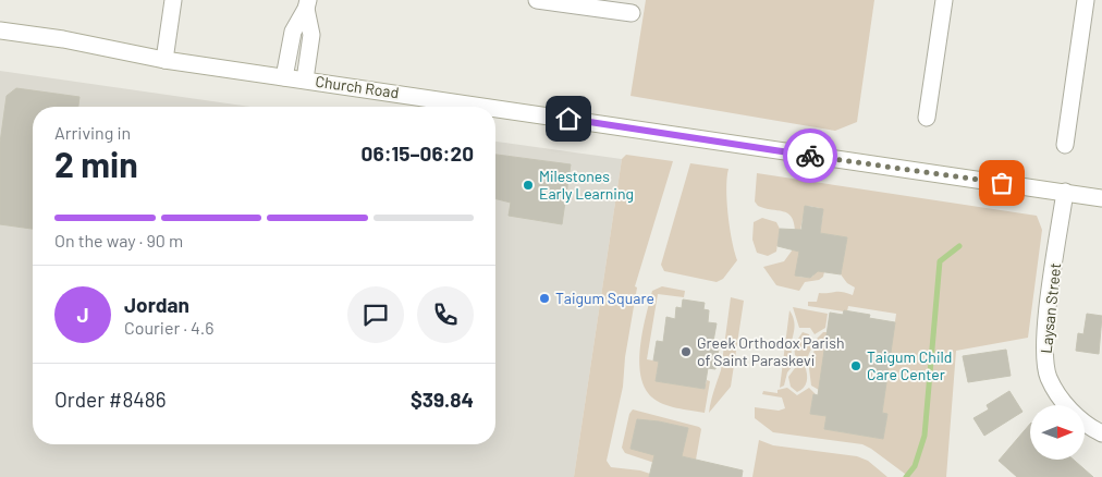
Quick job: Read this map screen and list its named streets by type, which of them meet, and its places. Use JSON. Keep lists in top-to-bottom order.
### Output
{
  "streets": {
    "street": ["Church Road", "Laysan Street"]
  },
  "crossings": [
    ["Church Road", "Laysan Street"]
  ],
  "places": [
    "Milestones Early Learning",
    "Taigum Square",
    "Greek Orthodox Parish of Saint Paraskevi",
    "Taigum Child Care Center"
  ],
  "north": "right",
  "page": {
    "heading": ["2 min", "Arriving in", "06:15–06:20"],
    "panel": [
      "Jordan",
      "Courier · 4.6",
      "Order #8486",
      "$39.84"
    ],
    "bar": "On the way · 90 m",
    "round": "J"
  }
}
